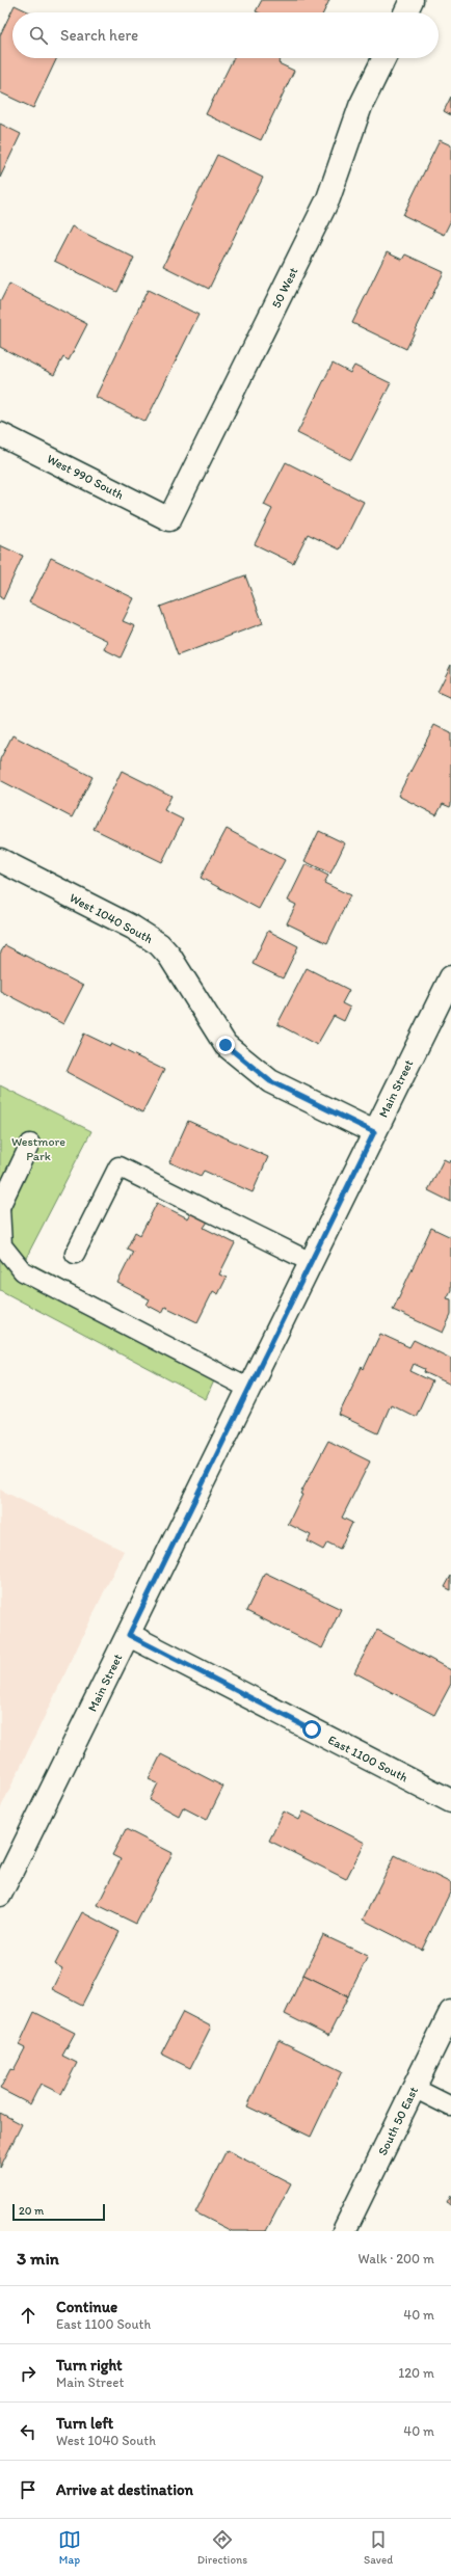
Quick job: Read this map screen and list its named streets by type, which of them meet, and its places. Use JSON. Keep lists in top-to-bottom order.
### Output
{
  "streets": {
    "street": [
      "50 West",
      "West 990 South",
      "West 1040 South",
      "Main Street",
      "East 1100 South",
      "South 50 East"
    ]
  },
  "crossings": [
    ["50 West", "West 990 South"],
    ["West 1040 South", "Main Street"],
    ["Main Street", "East 1100 South"]
  ],
  "parks": ["Westmore Park"],
  "scale_bar": "20 m",
  "page": {
    "search": "Search here",
    "scale": "20 m",
    "heading": ["3 min", "Walk · 200 m"],
    "list": [
      ["Continue", "East 1100 South", "40 m"],
      ["Turn right", "Main Street", "120 m"],
      ["Turn left", "West 1040 South", "40 m"],
      "Arrive at destination"
    ],
    "nav": ["Map", "Directions", "Saved"]
  }
}
